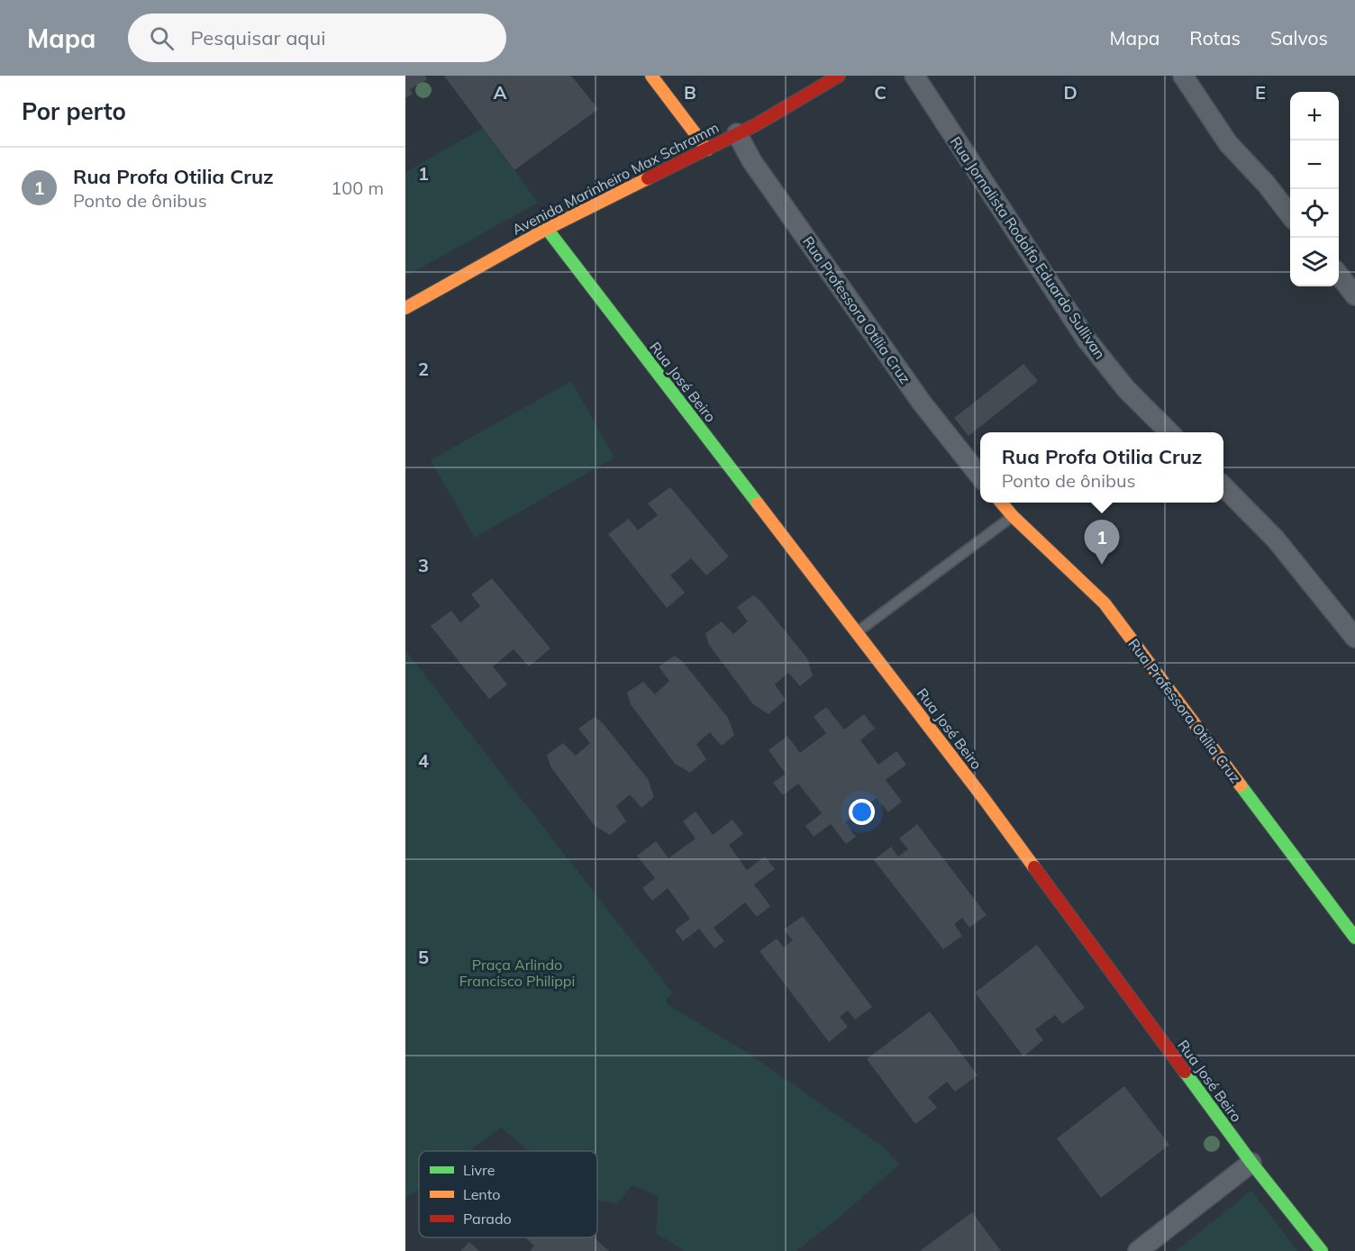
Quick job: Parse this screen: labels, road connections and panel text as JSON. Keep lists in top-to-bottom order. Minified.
{"streets":{"street":["Avenida Marinheiro Max Schramm","Rua Jornalista Rodolfo Eduardo Sullivan","Rua Professora Otília Cruz","Rua José Beiro"]},"crossings":[["Avenida Marinheiro Max Schramm","Rua Professora Otília Cruz"],["Avenida Marinheiro Max Schramm","Rua José Beiro"]],"parks":["Praça Arlindo Francisco Philippi"],"legend":["Livre","Lento","Parado"],"page":{"header":"Mapa","search":"Pesquisar aqui","nav":["Mapa","Rotas","Salvos"],"heading":"Por perto","map_buttons":["+","−"],"list":[{"mark":"1","name":"Rua Profa Otilia Cruz","note":"Ponto de ônibus","value":"100 m"}],"popup":["Rua Profa Otilia Cruz","Ponto de ônibus"],"pins":"1"},"grid":{"columns":["A","B","C","D","E"],"rows":["1","2","3","4","5"]}}
